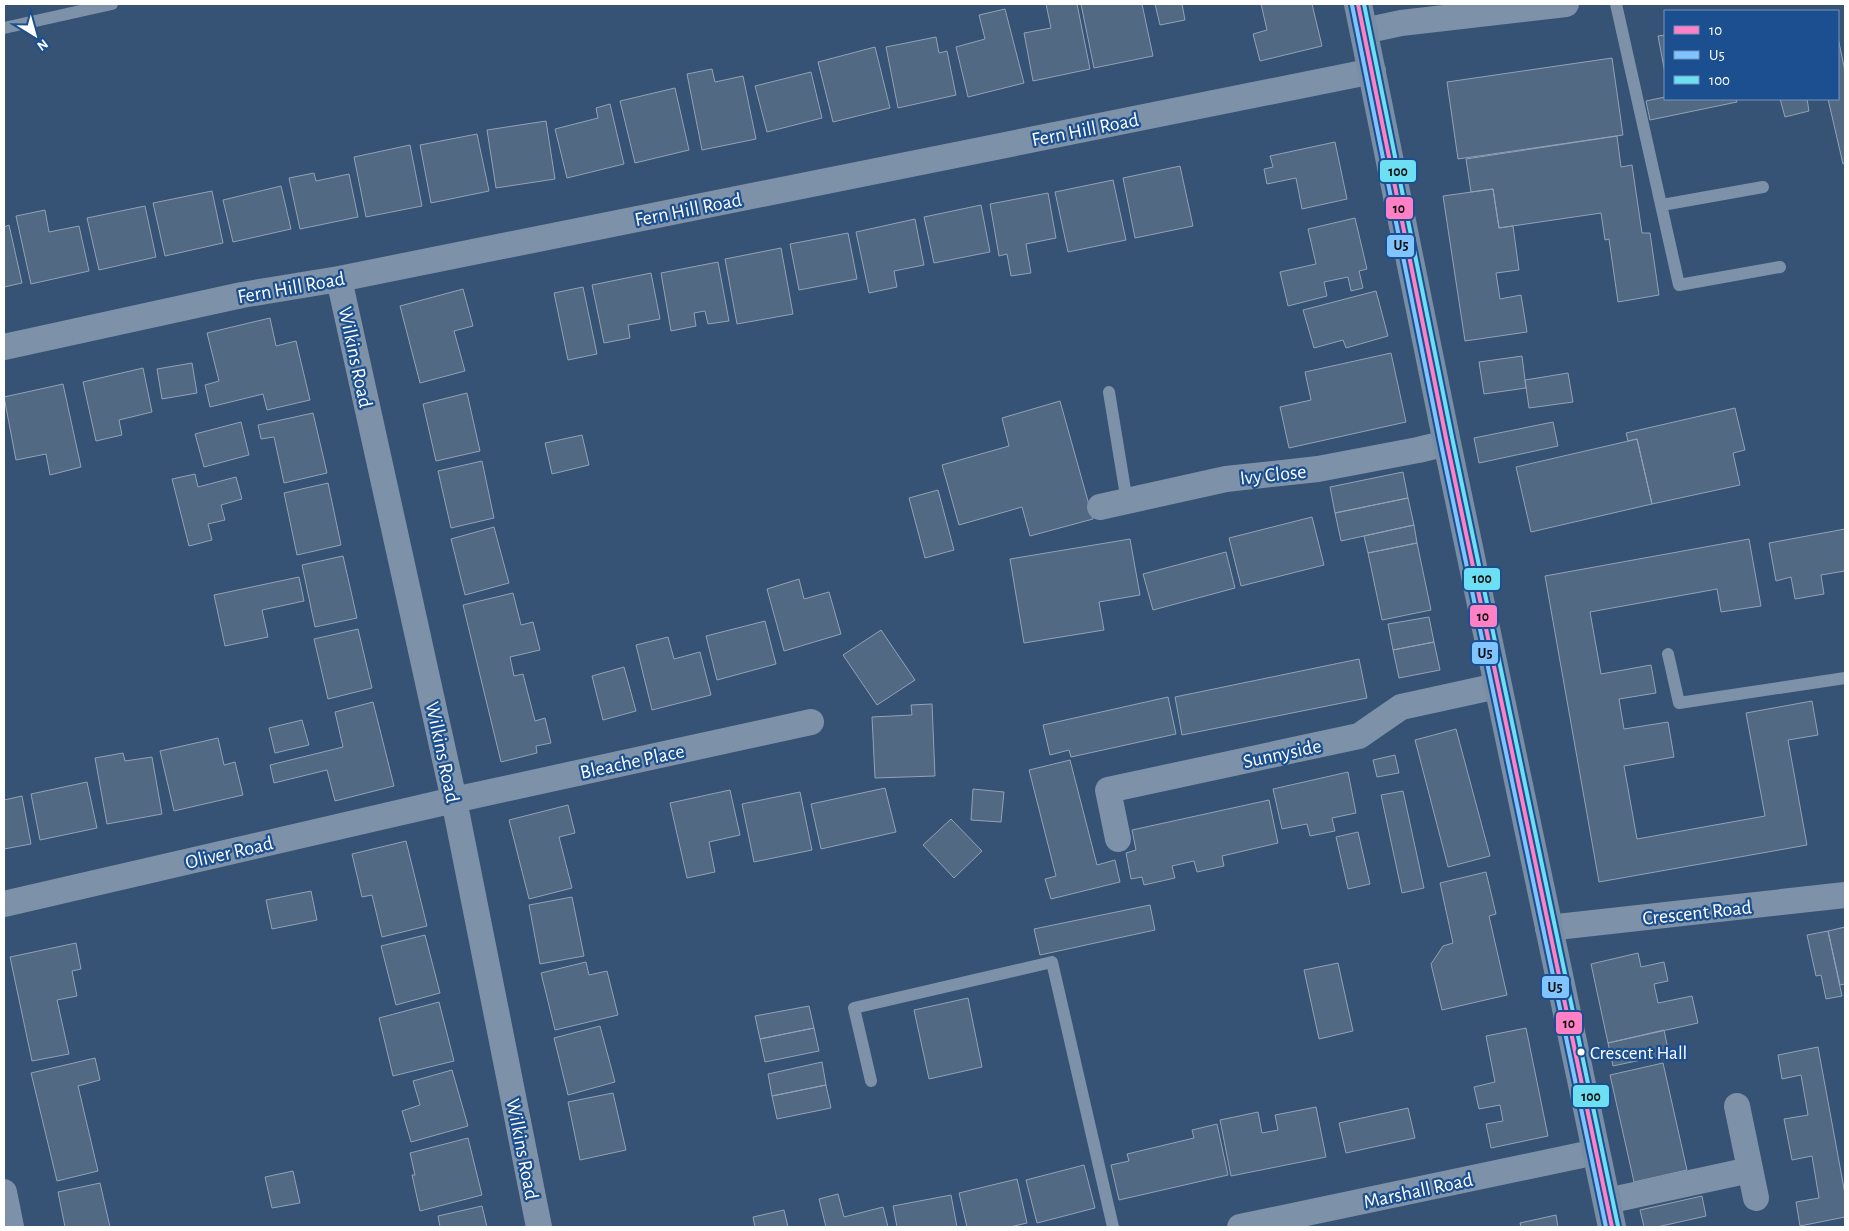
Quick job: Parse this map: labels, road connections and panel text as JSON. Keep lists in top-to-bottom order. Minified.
{"streets":{"street":["Fern Hill Road","Wilkins Road","Ivy Close","Sunnyside","Bleache Place","Oliver Road","Crescent Road","Marshall Road"]},"crossings":[["Fern Hill Road","Wilkins Road"],["Wilkins Road","Bleache Place"],["Wilkins Road","Oliver Road"],["Bleache Place","Oliver Road"]],"places":["Crescent Hall"],"lines":["transit line 10","transit line 100","transit line U5"],"legend":["10","U5","100"],"north":"bottom right"}
